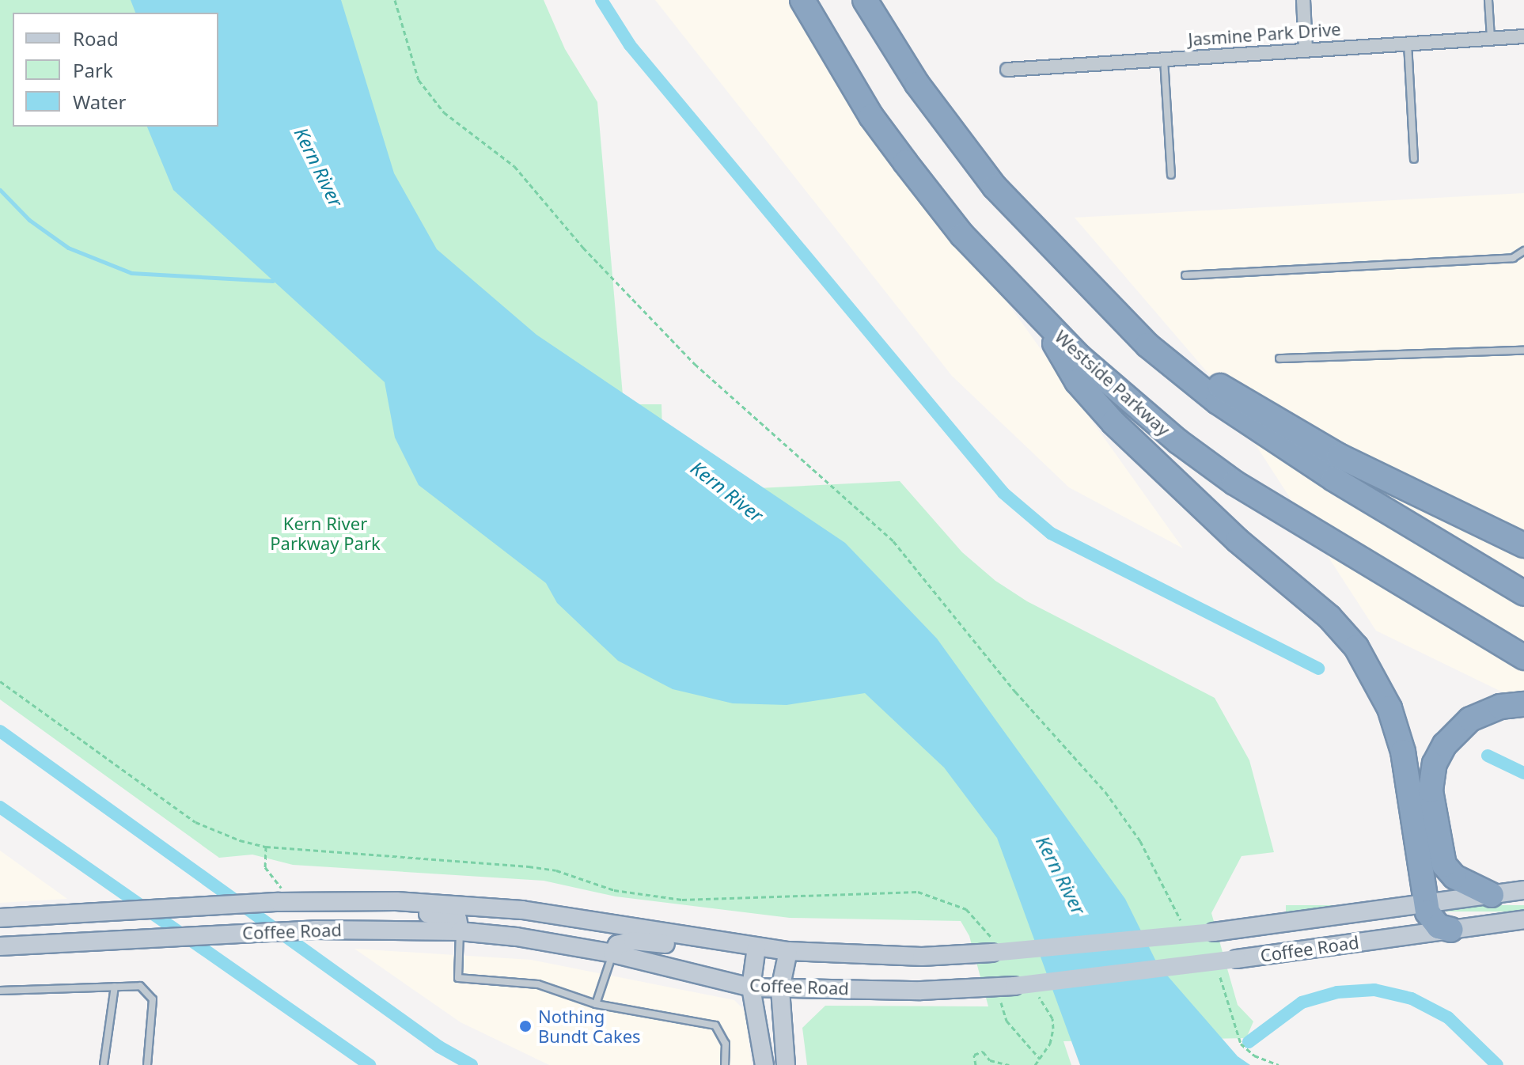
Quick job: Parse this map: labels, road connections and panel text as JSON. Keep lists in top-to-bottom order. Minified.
{"streets":{"highway":["Westside Parkway"],"main road":["Coffee Road"],"street":["Jasmine Park Drive"]},"water":["Kern River"],"parks":["Kern River Parkway Park"],"places":["Nothing Bundt Cakes"],"legend":["Road","Park","Water"]}
